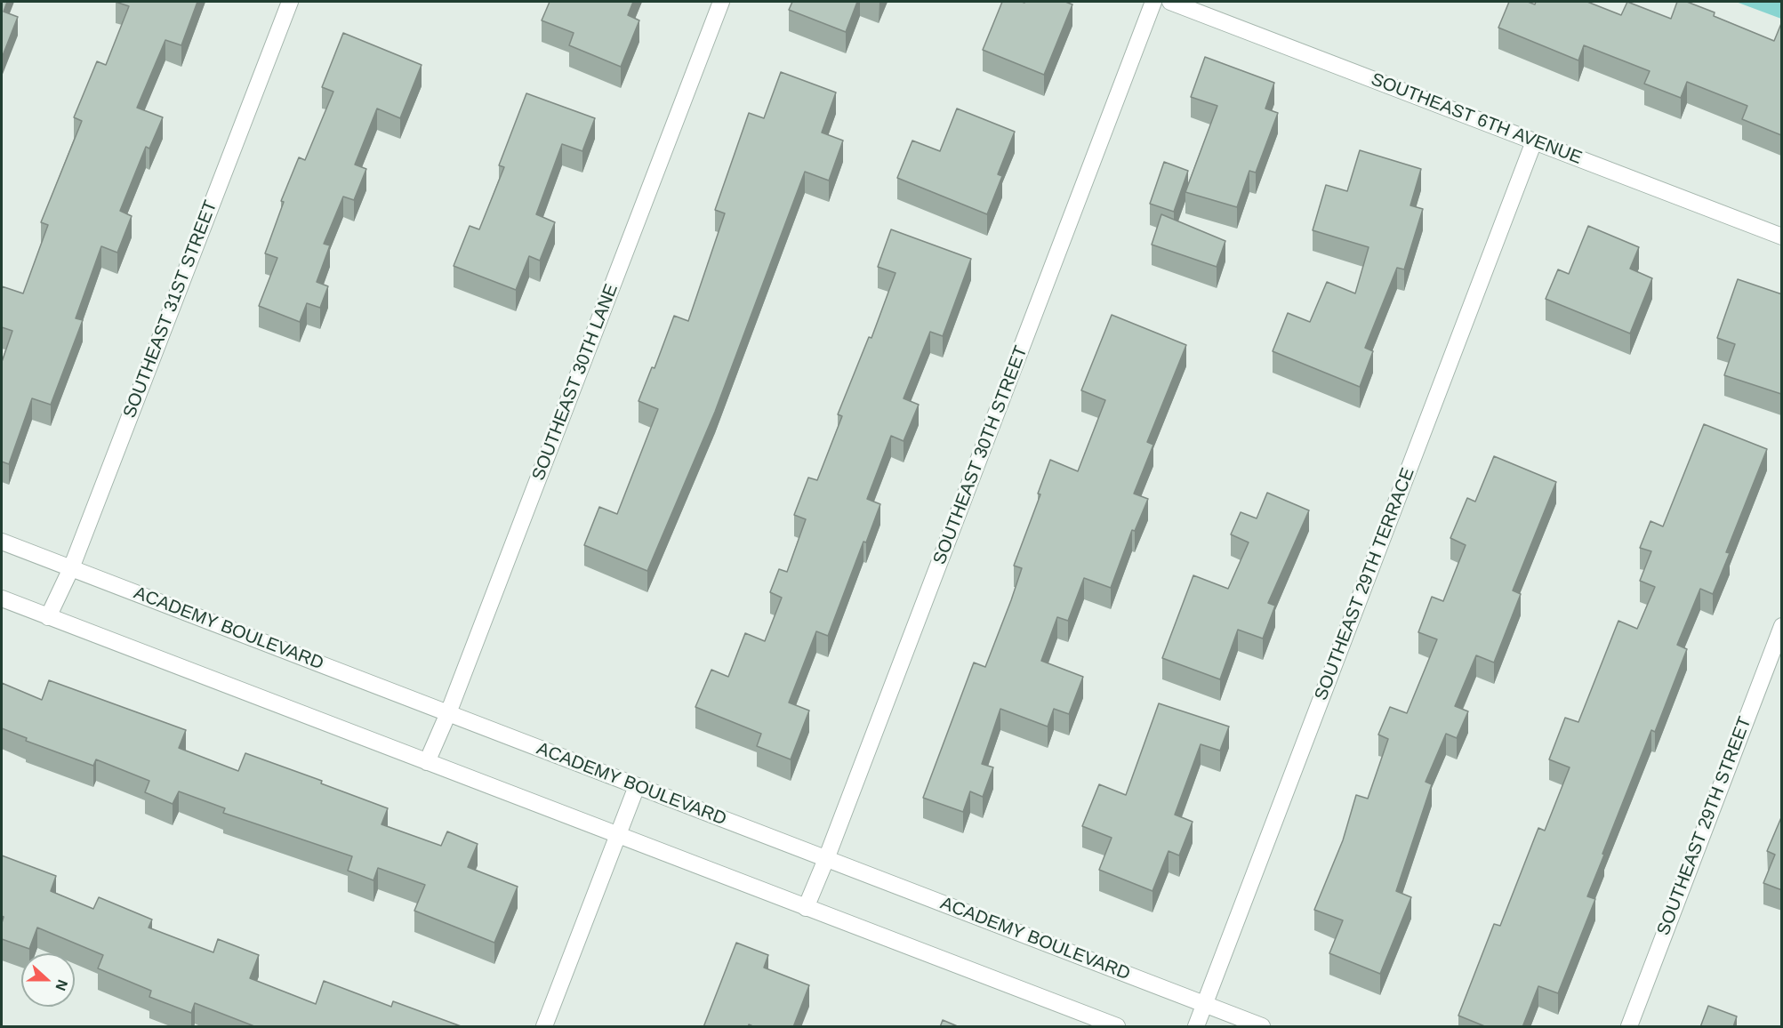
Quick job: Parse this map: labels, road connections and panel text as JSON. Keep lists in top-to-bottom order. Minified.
{"streets":{"street":["SOUTHEAST 6TH AVENUE","SOUTHEAST 31ST STREET","SOUTHEAST 30TH LANE","SOUTHEAST 30TH STREET","SOUTHEAST 29TH TERRACE","ACADEMY BOULEVARD","SOUTHEAST 29TH STREET"]},"crossings":[["SOUTHEAST 6TH AVENUE","SOUTHEAST 29TH TERRACE"],["SOUTHEAST 31ST STREET","ACADEMY BOULEVARD"],["SOUTHEAST 30TH LANE","ACADEMY BOULEVARD"],["SOUTHEAST 30TH STREET","ACADEMY BOULEVARD"],["SOUTHEAST 29TH TERRACE","ACADEMY BOULEVARD"]],"north":"right"}
